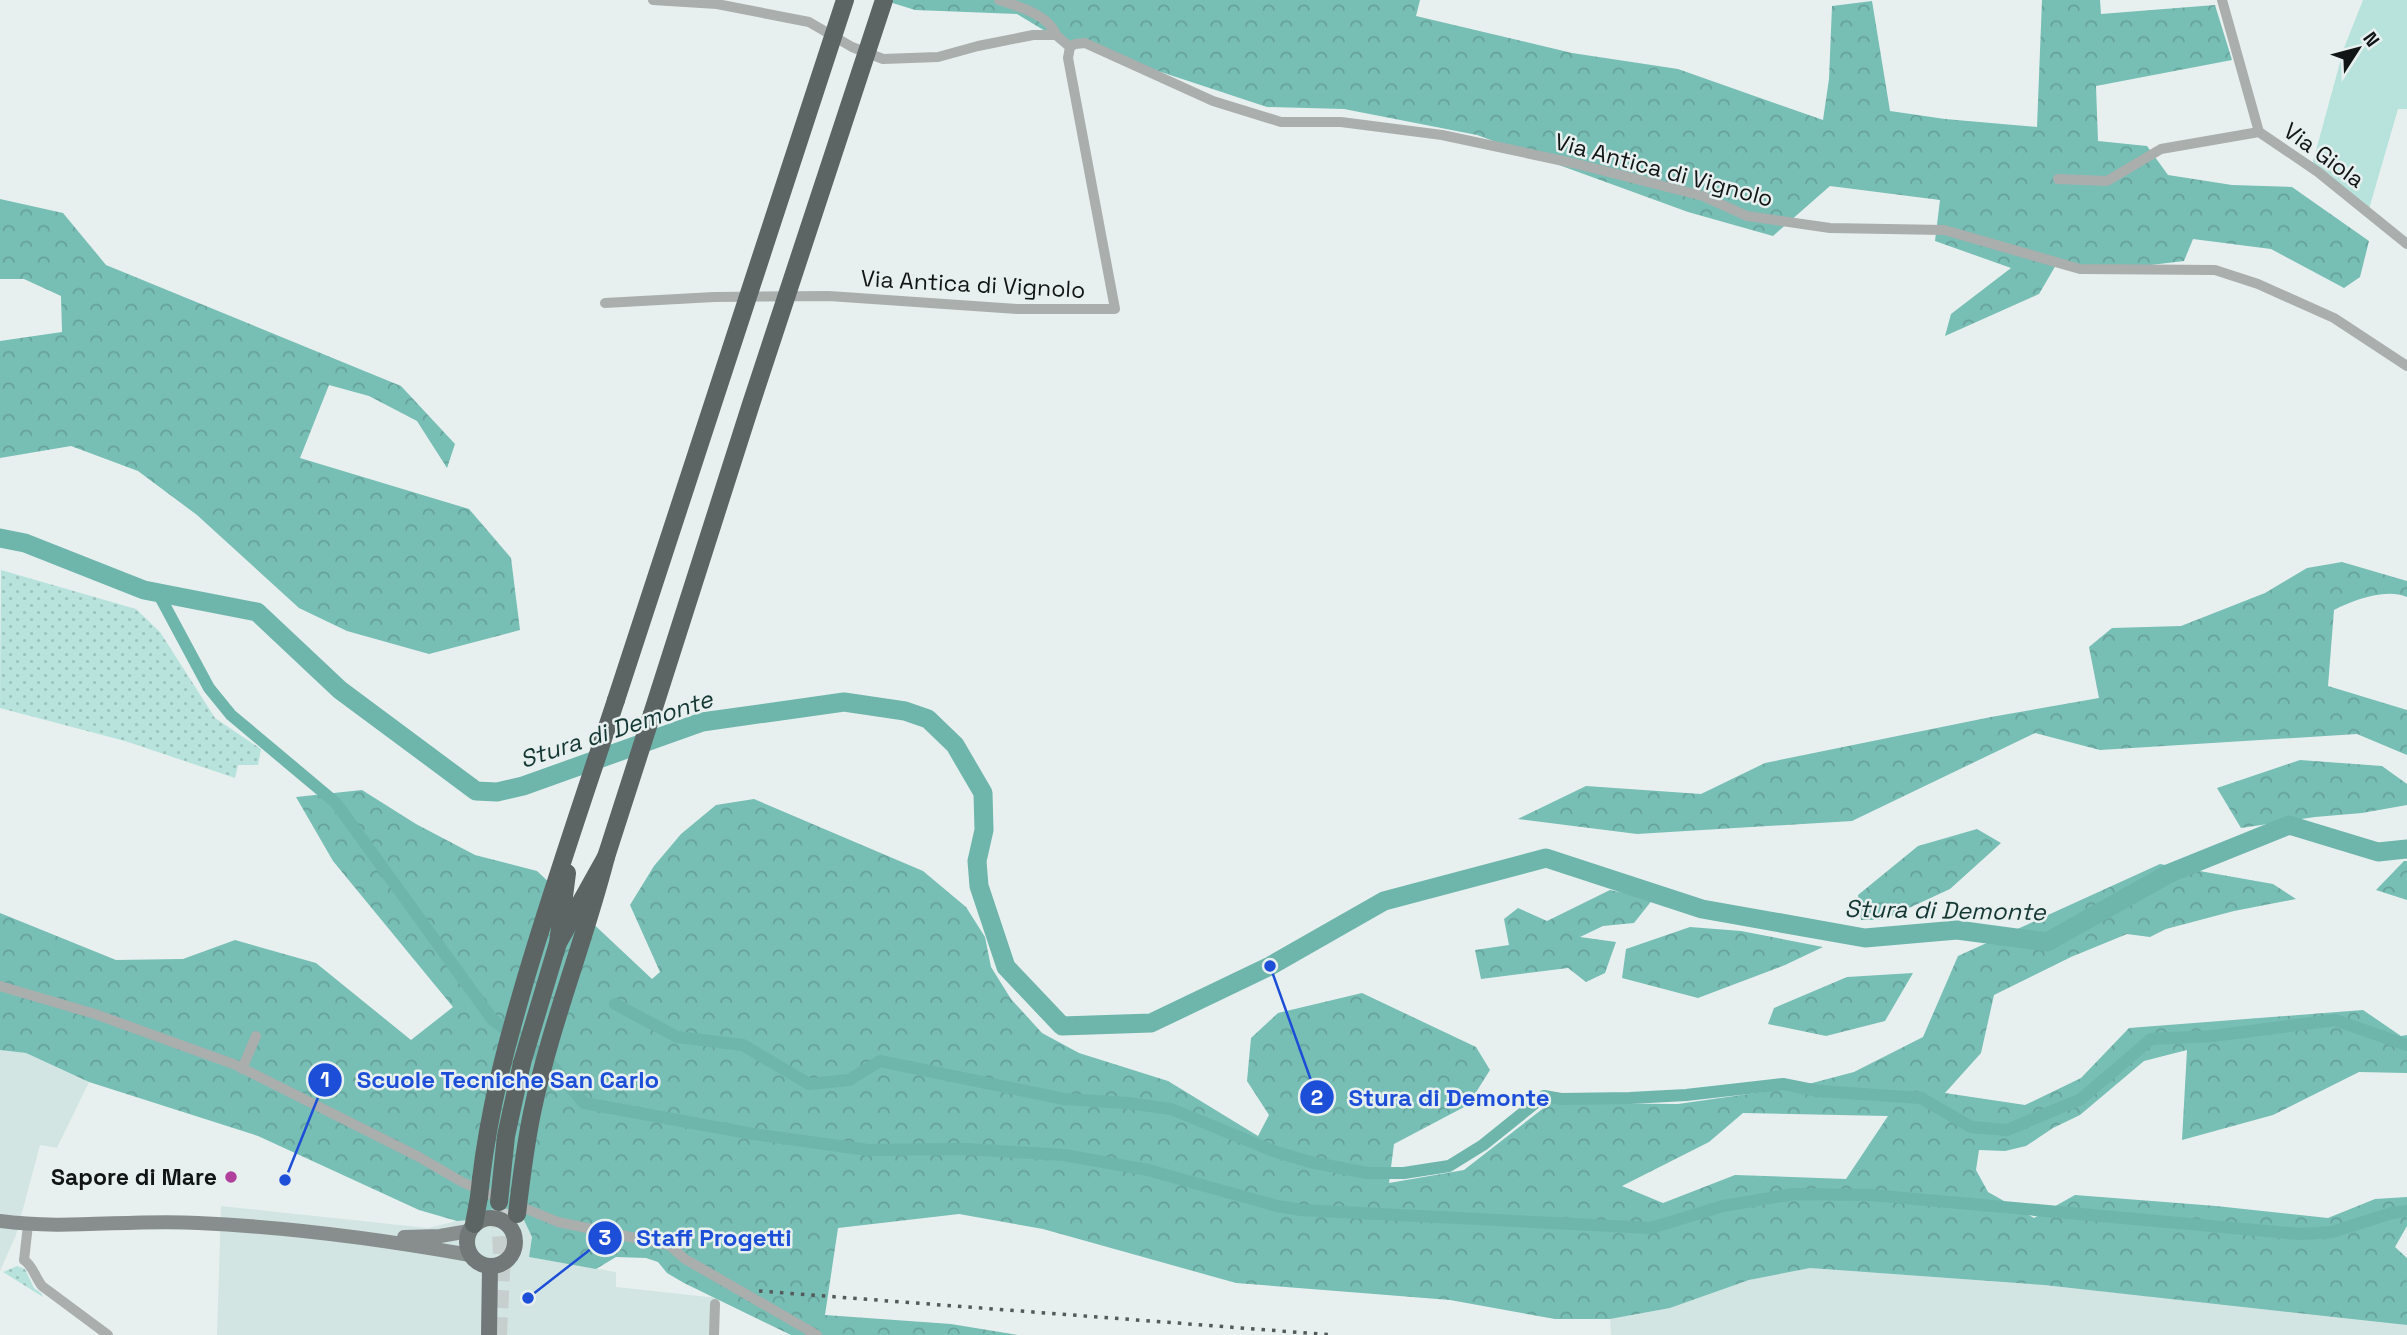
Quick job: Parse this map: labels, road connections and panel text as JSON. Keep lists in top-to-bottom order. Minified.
{"streets":{"street":["Via Giola","Via Antica di Vignolo"]},"water":["Stura di Demonte"],"places":["Stura di Demonte","Sapore di Mare","Scuole Tecniche San Carlo","Staff Progetti"],"north":"top right"}
